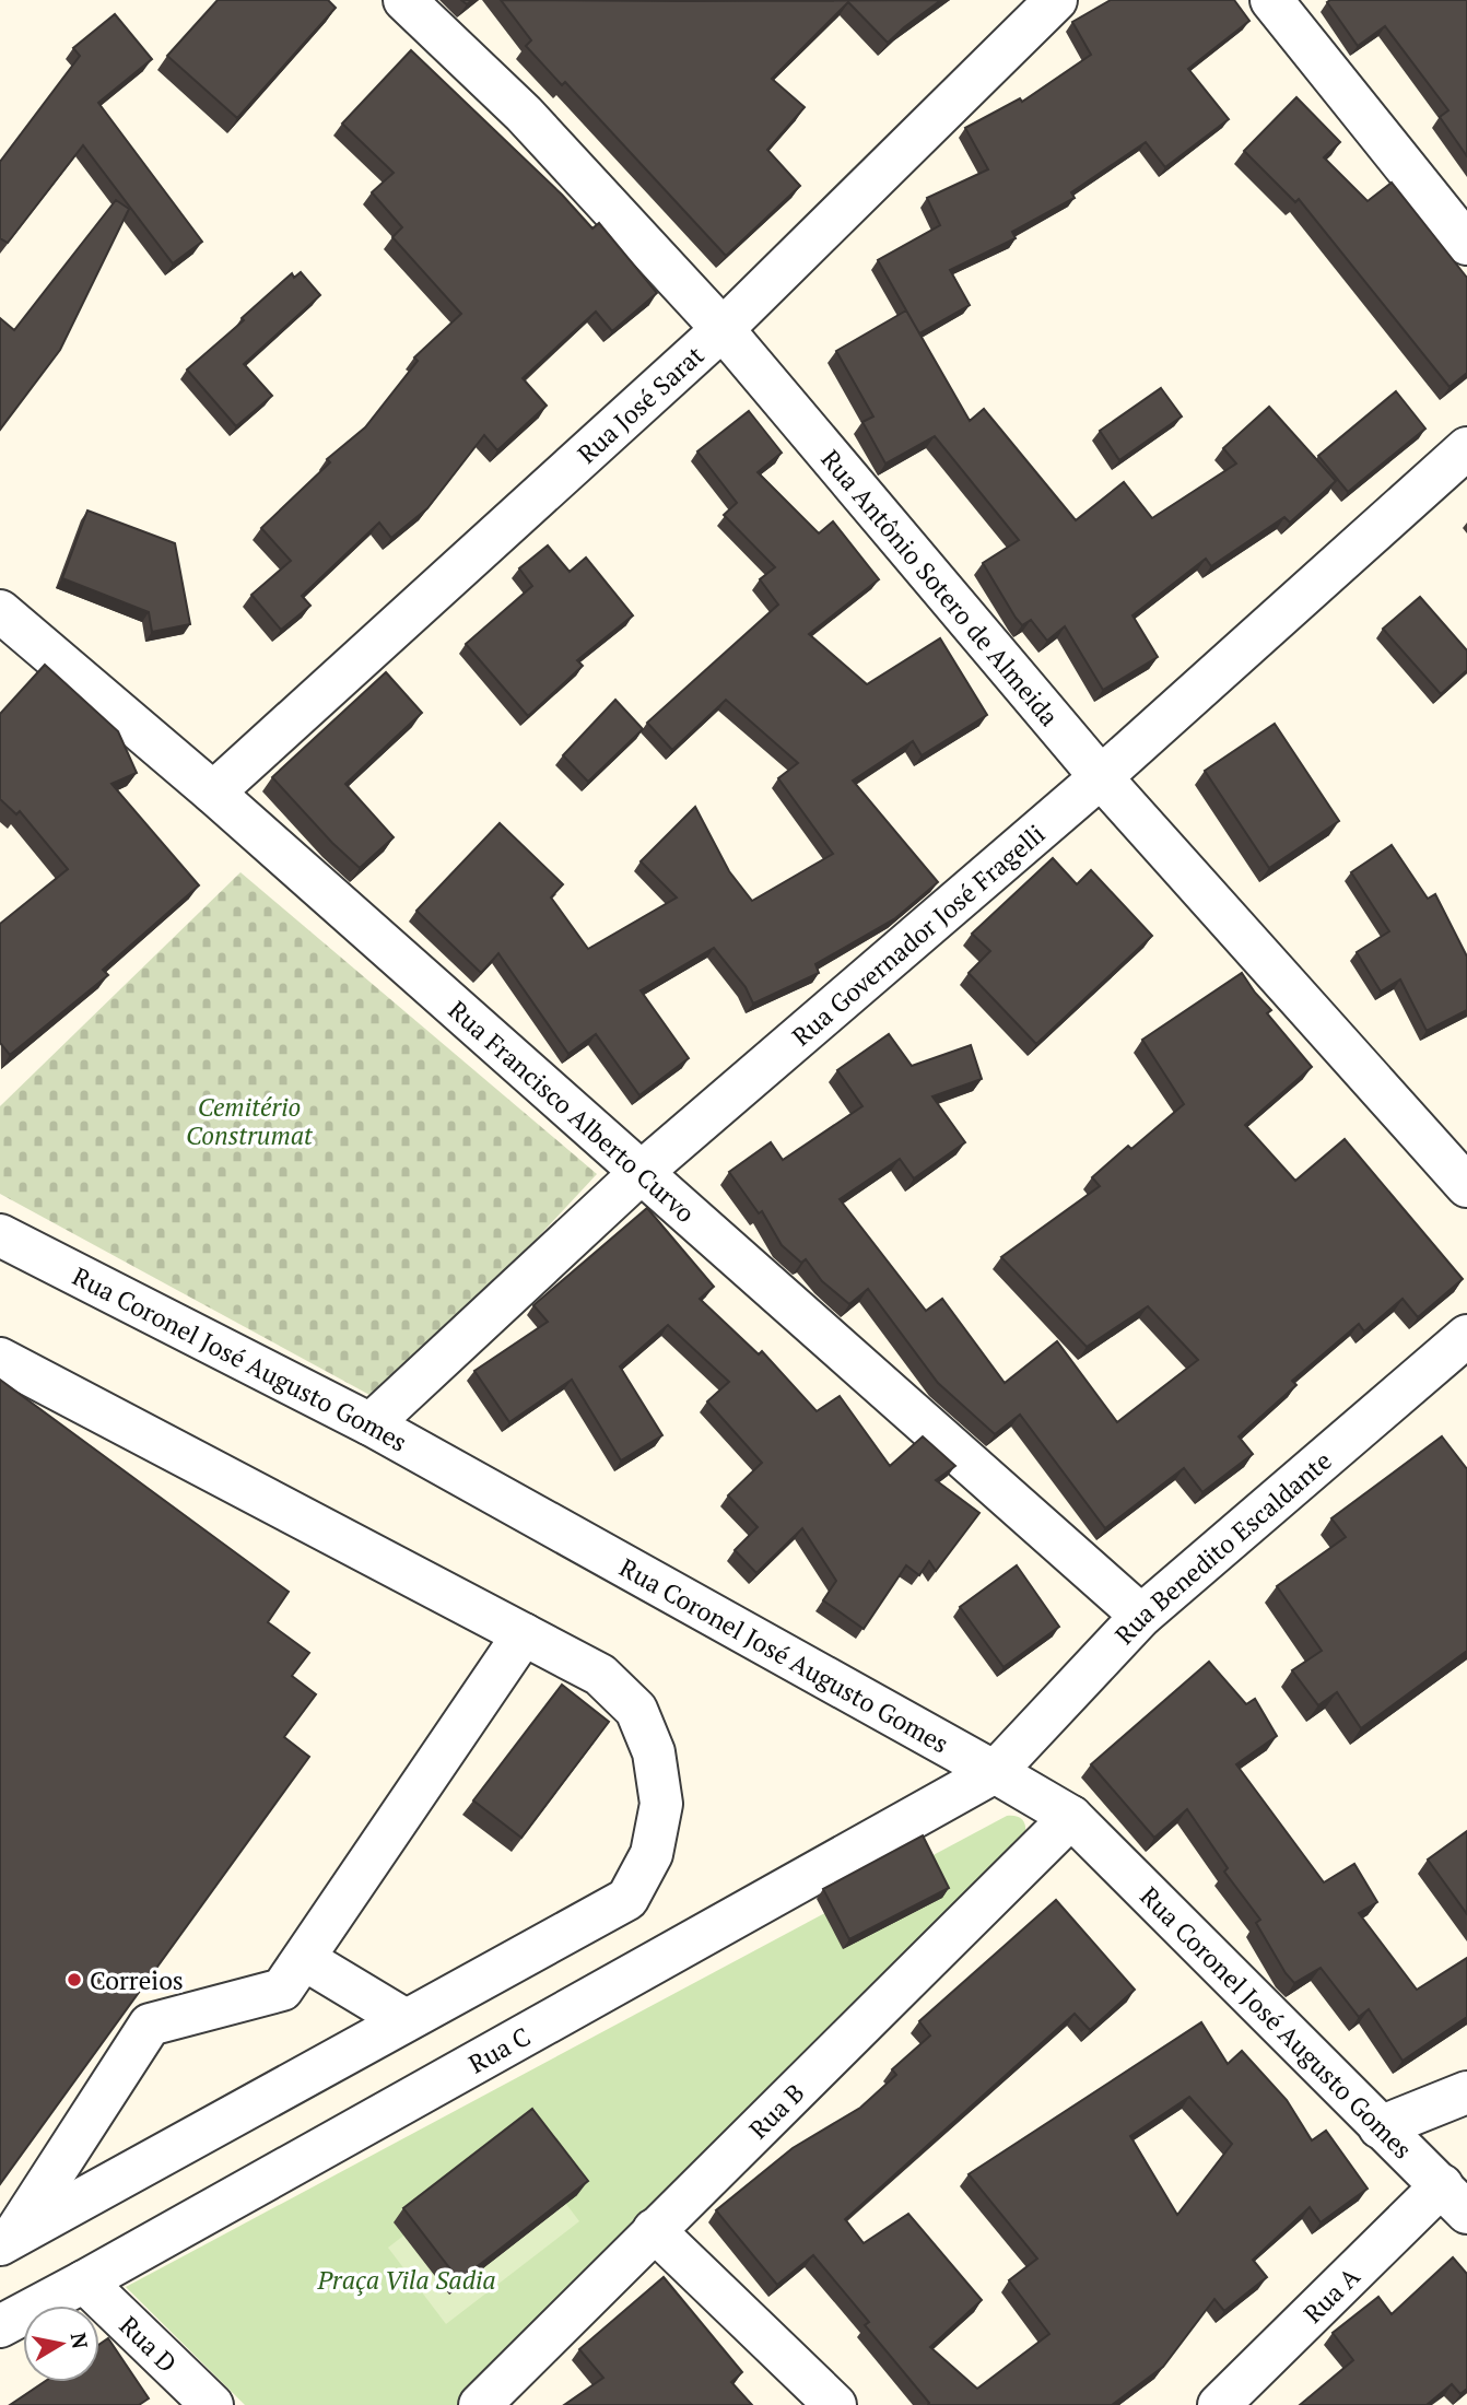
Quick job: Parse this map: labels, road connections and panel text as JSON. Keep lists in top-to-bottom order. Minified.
{"streets":{"street":["Rua José Sarat","Rua Antônio Sotero de Almeida","Rua Governador José Fragelli","Rua Francisco Alberto Curvo","Rua Coronel José Augusto Gomes","Rua Benedito Escaldante","Rua C","Rua B","Rua A","Rua D"]},"crossings":[["Rua José Sarat","Rua Antônio Sotero de Almeida"],["Rua José Sarat","Rua Francisco Alberto Curvo"],["Rua Antônio Sotero de Almeida","Rua Governador José Fragelli"],["Rua Governador José Fragelli","Rua Francisco Alberto Curvo"],["Rua Governador José Fragelli","Rua Coronel José Augusto Gomes"],["Rua Francisco Alberto Curvo","Rua Benedito Escaldante"],["Rua Coronel José Augusto Gomes","Rua Benedito Escaldante"],["Rua Coronel José Augusto Gomes","Rua C"],["Rua Coronel José Augusto Gomes","Rua B"],["Rua Coronel José Augusto Gomes","Rua A"],["Rua Benedito Escaldante","Rua C"],["Rua C","Rua D"]],"parks":["Cemitério Construmat","Praça Vila Sadia"],"places":["Correios"],"north":"right"}
